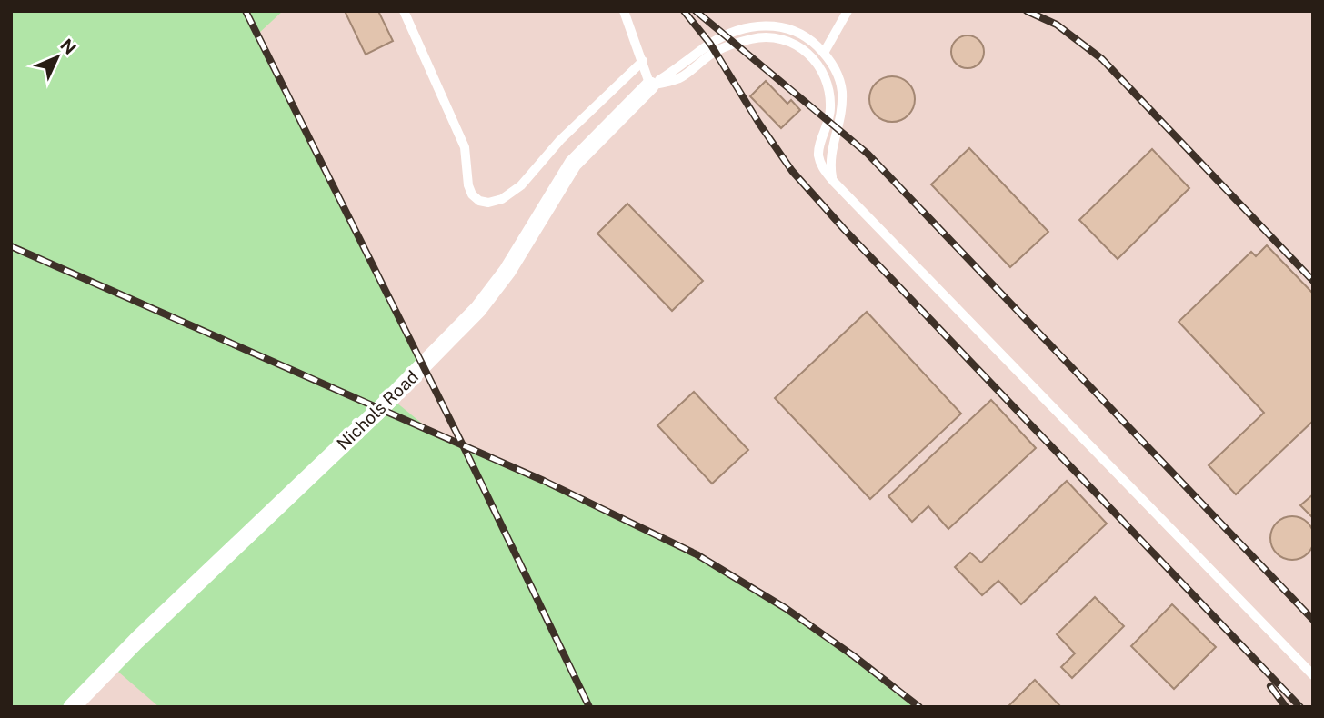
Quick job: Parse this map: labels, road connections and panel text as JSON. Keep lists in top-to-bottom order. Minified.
{"streets":{"street":["Nichols Road"]},"north":"top right"}
